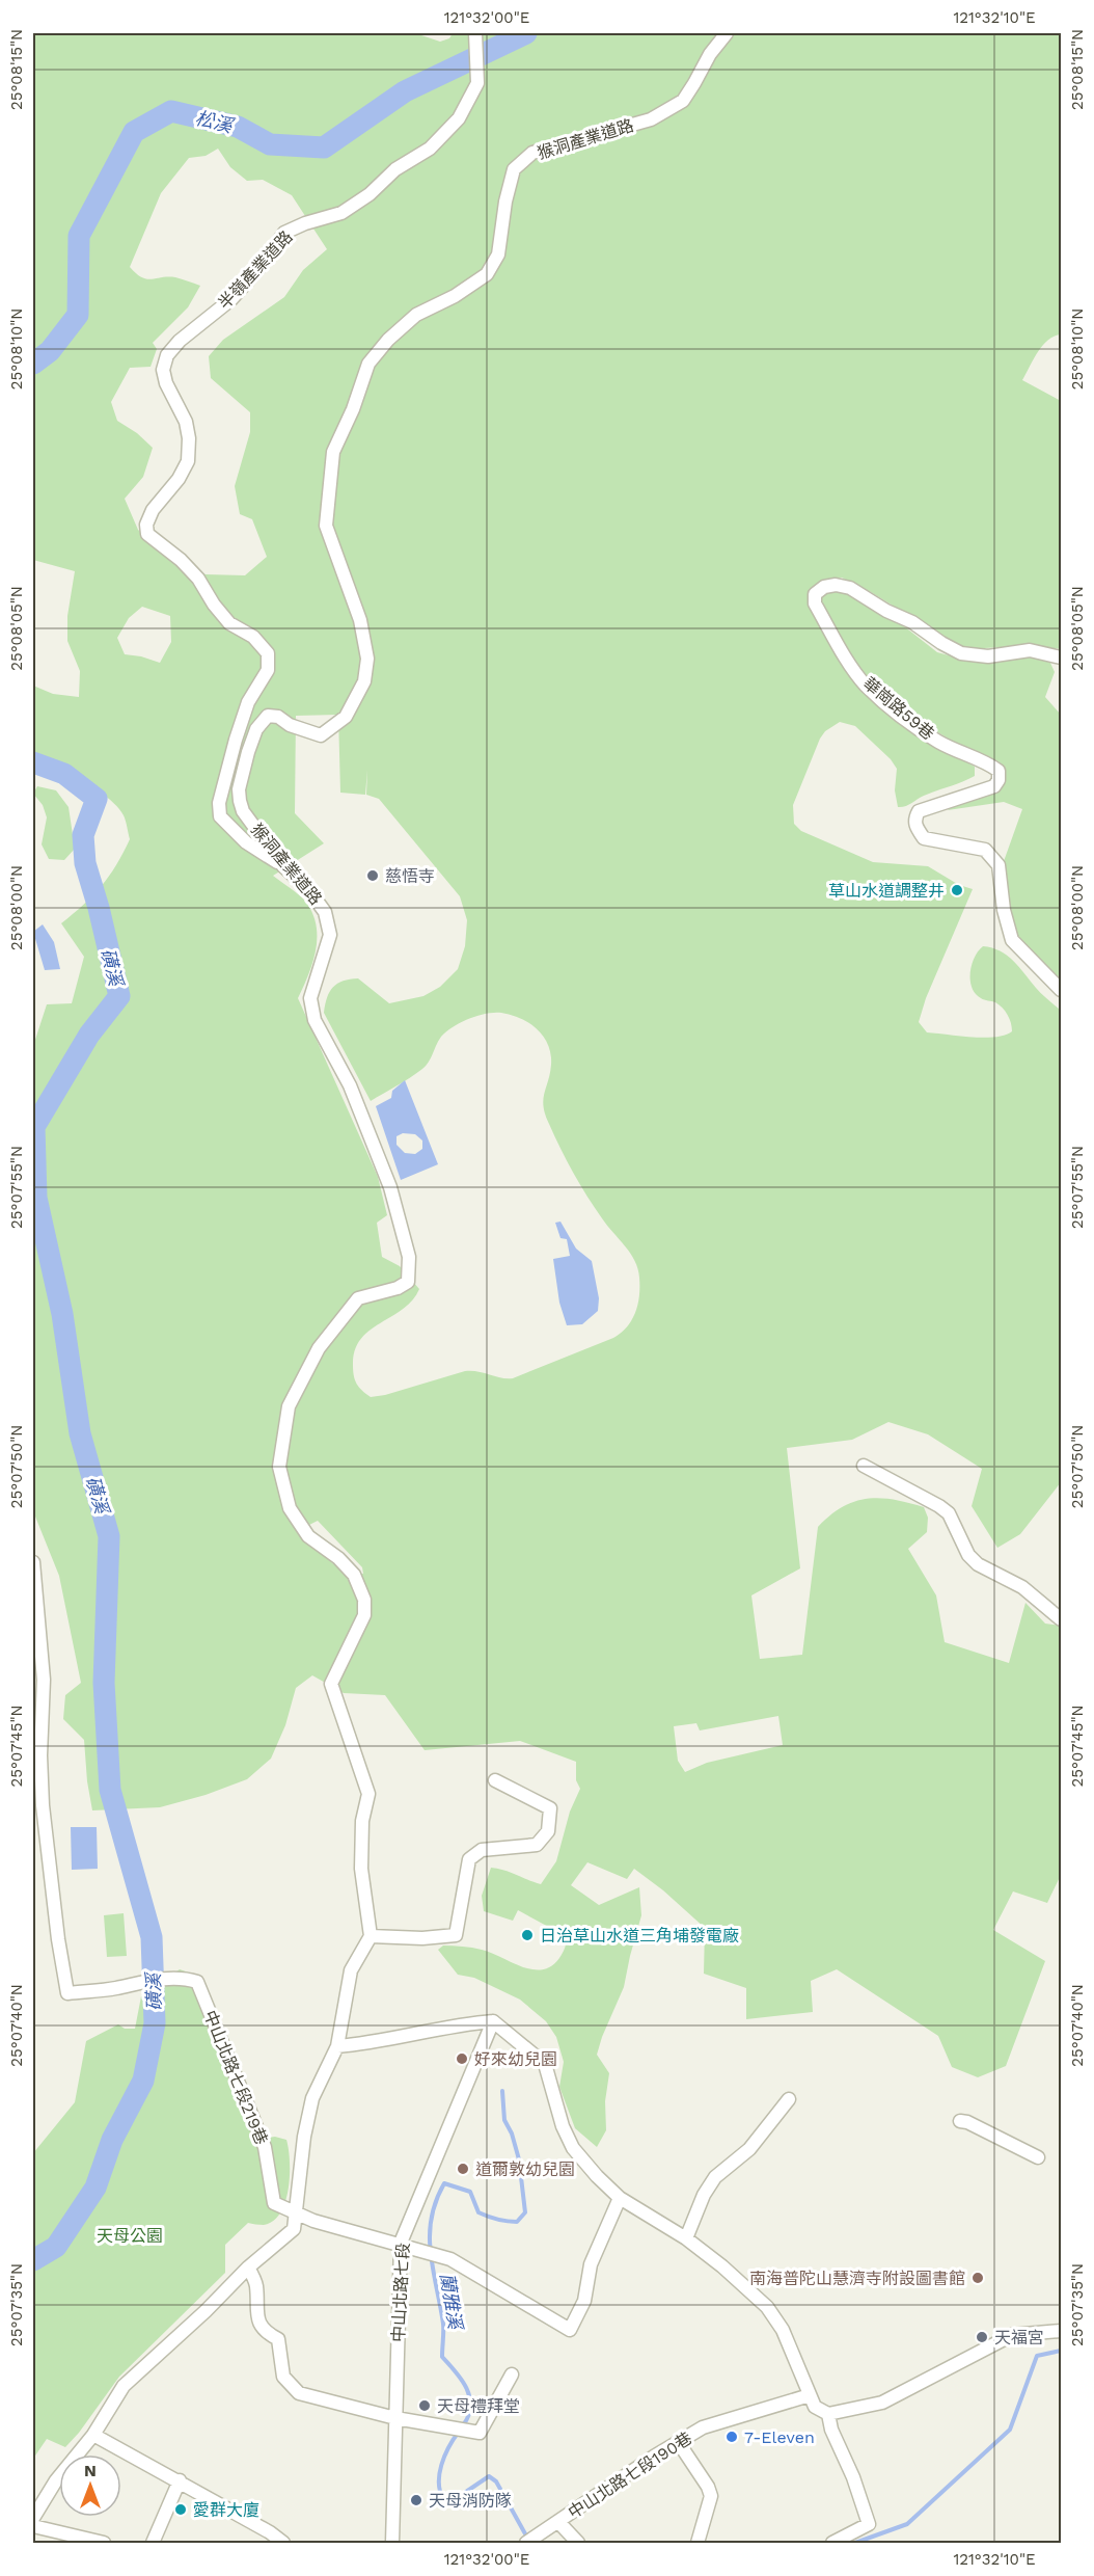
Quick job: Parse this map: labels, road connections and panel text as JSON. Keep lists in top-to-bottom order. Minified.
{"streets":{"street":["猴洞產業道路","半嶺產業道路","華崗路59巷","中山北路七段219巷","中山北路七段","中山北路七段190巷"]},"crossings":[["猴洞產業道路","半嶺產業道路"],["中山北路七段219巷","中山北路七段"]],"water":["松溪","磺溪","蘭雅溪"],"parks":["天母公園"],"places":["慈悟寺","草山水道調整井","日治草山水道三角埔發電廠","好來幼兒園","道爾敦幼兒園","南海普陀山慧濟寺附設圖書館","天福宮","天母禮拜堂","7-Eleven","天母消防隊","愛群大廈"],"north":"top","coordinates":["121°32'00\"E","121°32'10\"E","25°08'15\"N","25°08'10\"N","25°08'05\"N","25°08'00\"N","25°07'55\"N","25°07'50\"N","25°07'45\"N","25°07'40\"N","25°07'35\"N"]}
